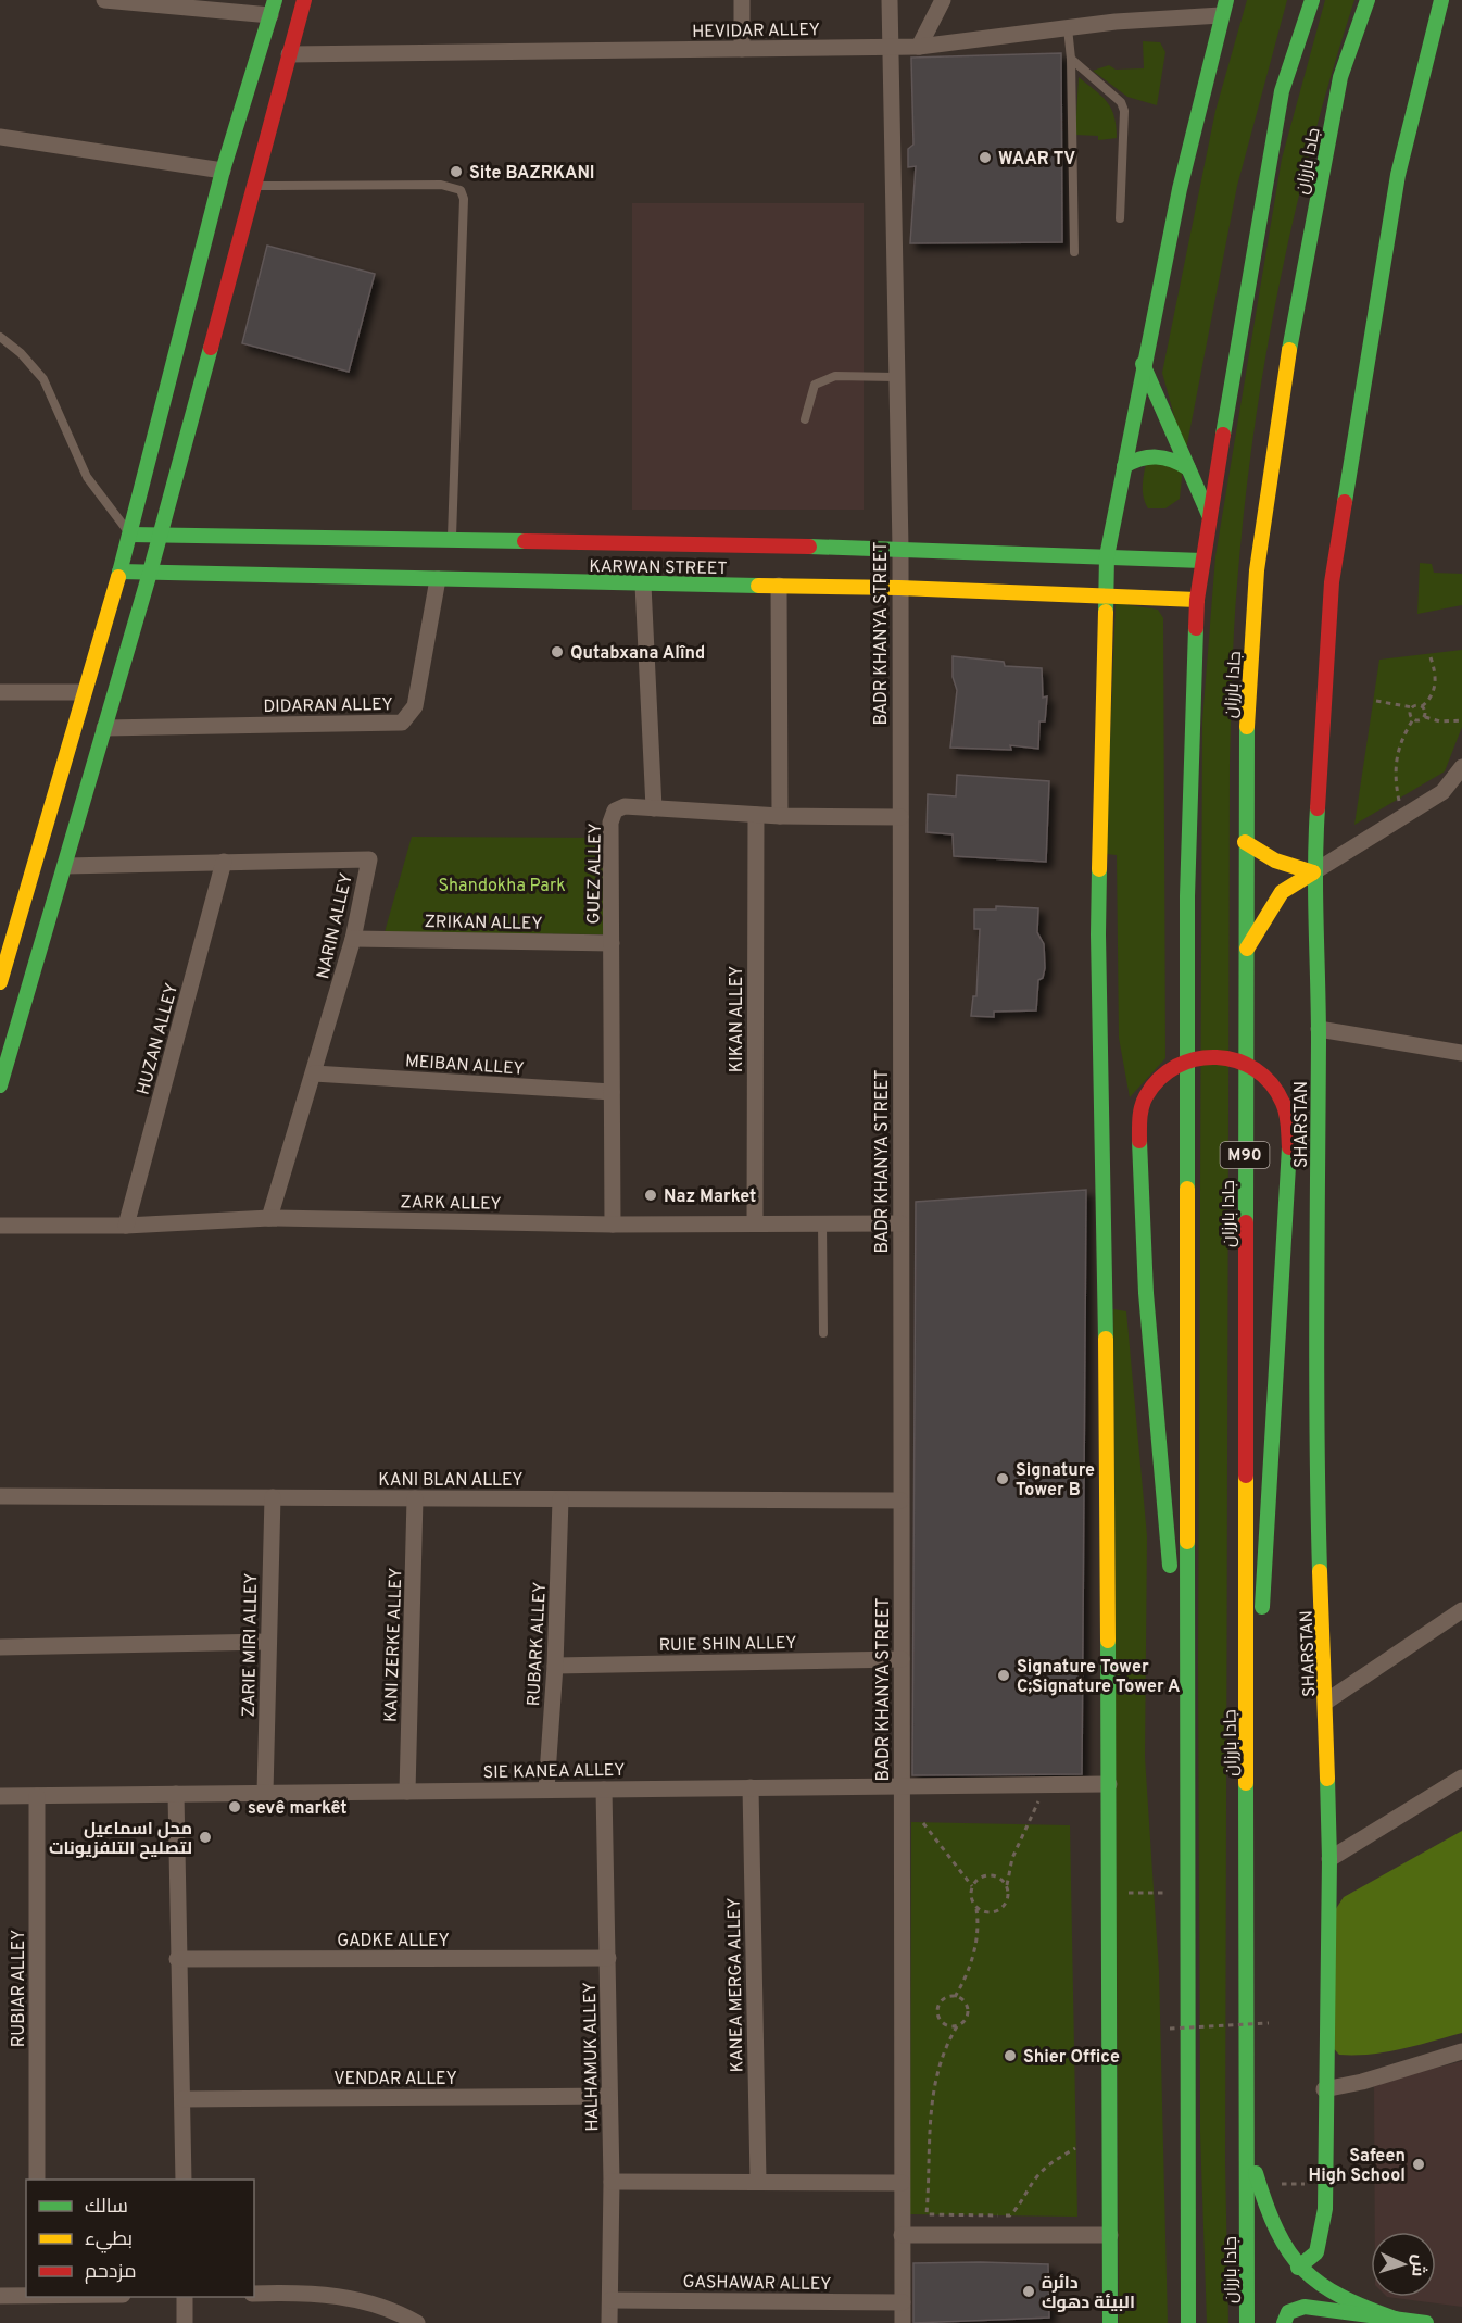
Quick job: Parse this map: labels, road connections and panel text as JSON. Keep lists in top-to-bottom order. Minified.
{"streets":{"main road":["جادا بارزان","KARWAN STREET","SHARSTAN","M90"],"street":["HEVIDAR ALLEY","BADR KHANYA STREET","DIDARAN ALLEY","GUEZ ALLEY","ZRIKAN ALLEY","NARIN ALLEY","KIKAN ALLEY","HUZAN ALLEY","MEIBAN ALLEY","ZARK ALLEY","KANI BLAN ALLEY","RUIE SHIN ALLEY","RUBARK ALLEY","ZARIE MIRI ALLEY","KANI ZERKE ALLEY","SIE KANEA ALLEY","GADKE ALLEY","KANEA MERGA ALLEY","RUBIAR ALLEY","HALHAMUK ALLEY","VENDAR ALLEY","GASHAWAR ALLEY"]},"crossings":[["HEVIDAR ALLEY","BADR KHANYA STREET"],["جادا بارزان","KARWAN STREET"],["KARWAN STREET","BADR KHANYA STREET"],["KARWAN STREET","DIDARAN ALLEY"],["BADR KHANYA STREET","GUEZ ALLEY"],["BADR KHANYA STREET","ZARK ALLEY"],["BADR KHANYA STREET","KANI BLAN ALLEY"],["BADR KHANYA STREET","RUIE SHIN ALLEY"],["BADR KHANYA STREET","SIE KANEA ALLEY"],["BADR KHANYA STREET","GASHAWAR ALLEY"],["GUEZ ALLEY","ZRIKAN ALLEY"],["GUEZ ALLEY","KIKAN ALLEY"],["GUEZ ALLEY","MEIBAN ALLEY"],["GUEZ ALLEY","ZARK ALLEY"],["ZRIKAN ALLEY","NARIN ALLEY"],["NARIN ALLEY","HUZAN ALLEY"],["NARIN ALLEY","MEIBAN ALLEY"],["NARIN ALLEY","ZARK ALLEY"],["KIKAN ALLEY","ZARK ALLEY"],["HUZAN ALLEY","ZARK ALLEY"],["KANI BLAN ALLEY","RUBARK ALLEY"],["KANI BLAN ALLEY","ZARIE MIRI ALLEY"],["KANI BLAN ALLEY","KANI ZERKE ALLEY"],["RUIE SHIN ALLEY","RUBARK ALLEY"],["RUBARK ALLEY","SIE KANEA ALLEY"],["ZARIE MIRI ALLEY","SIE KANEA ALLEY"],["KANI ZERKE ALLEY","SIE KANEA ALLEY"],["SIE KANEA ALLEY","KANEA MERGA ALLEY"],["SIE KANEA ALLEY","RUBIAR ALLEY"],["SIE KANEA ALLEY","HALHAMUK ALLEY"],["GADKE ALLEY","HALHAMUK ALLEY"],["HALHAMUK ALLEY","VENDAR ALLEY"],["HALHAMUK ALLEY","GASHAWAR ALLEY"]],"parks":["Shandokha Park"],"places":["WAAR TV","Site BAZRKANI","Qutabxana Alînd","Naz Market","Signature Tower B","Signature Tower C;Signature Tower A","sevê markêt","محل اسماعيل لتصليح التلفزيونات","Shier Office","Safeen High School","دائرة البيئة دهوك"],"legend":["سالك","بطيء","مزدحم"],"north":"right"}
